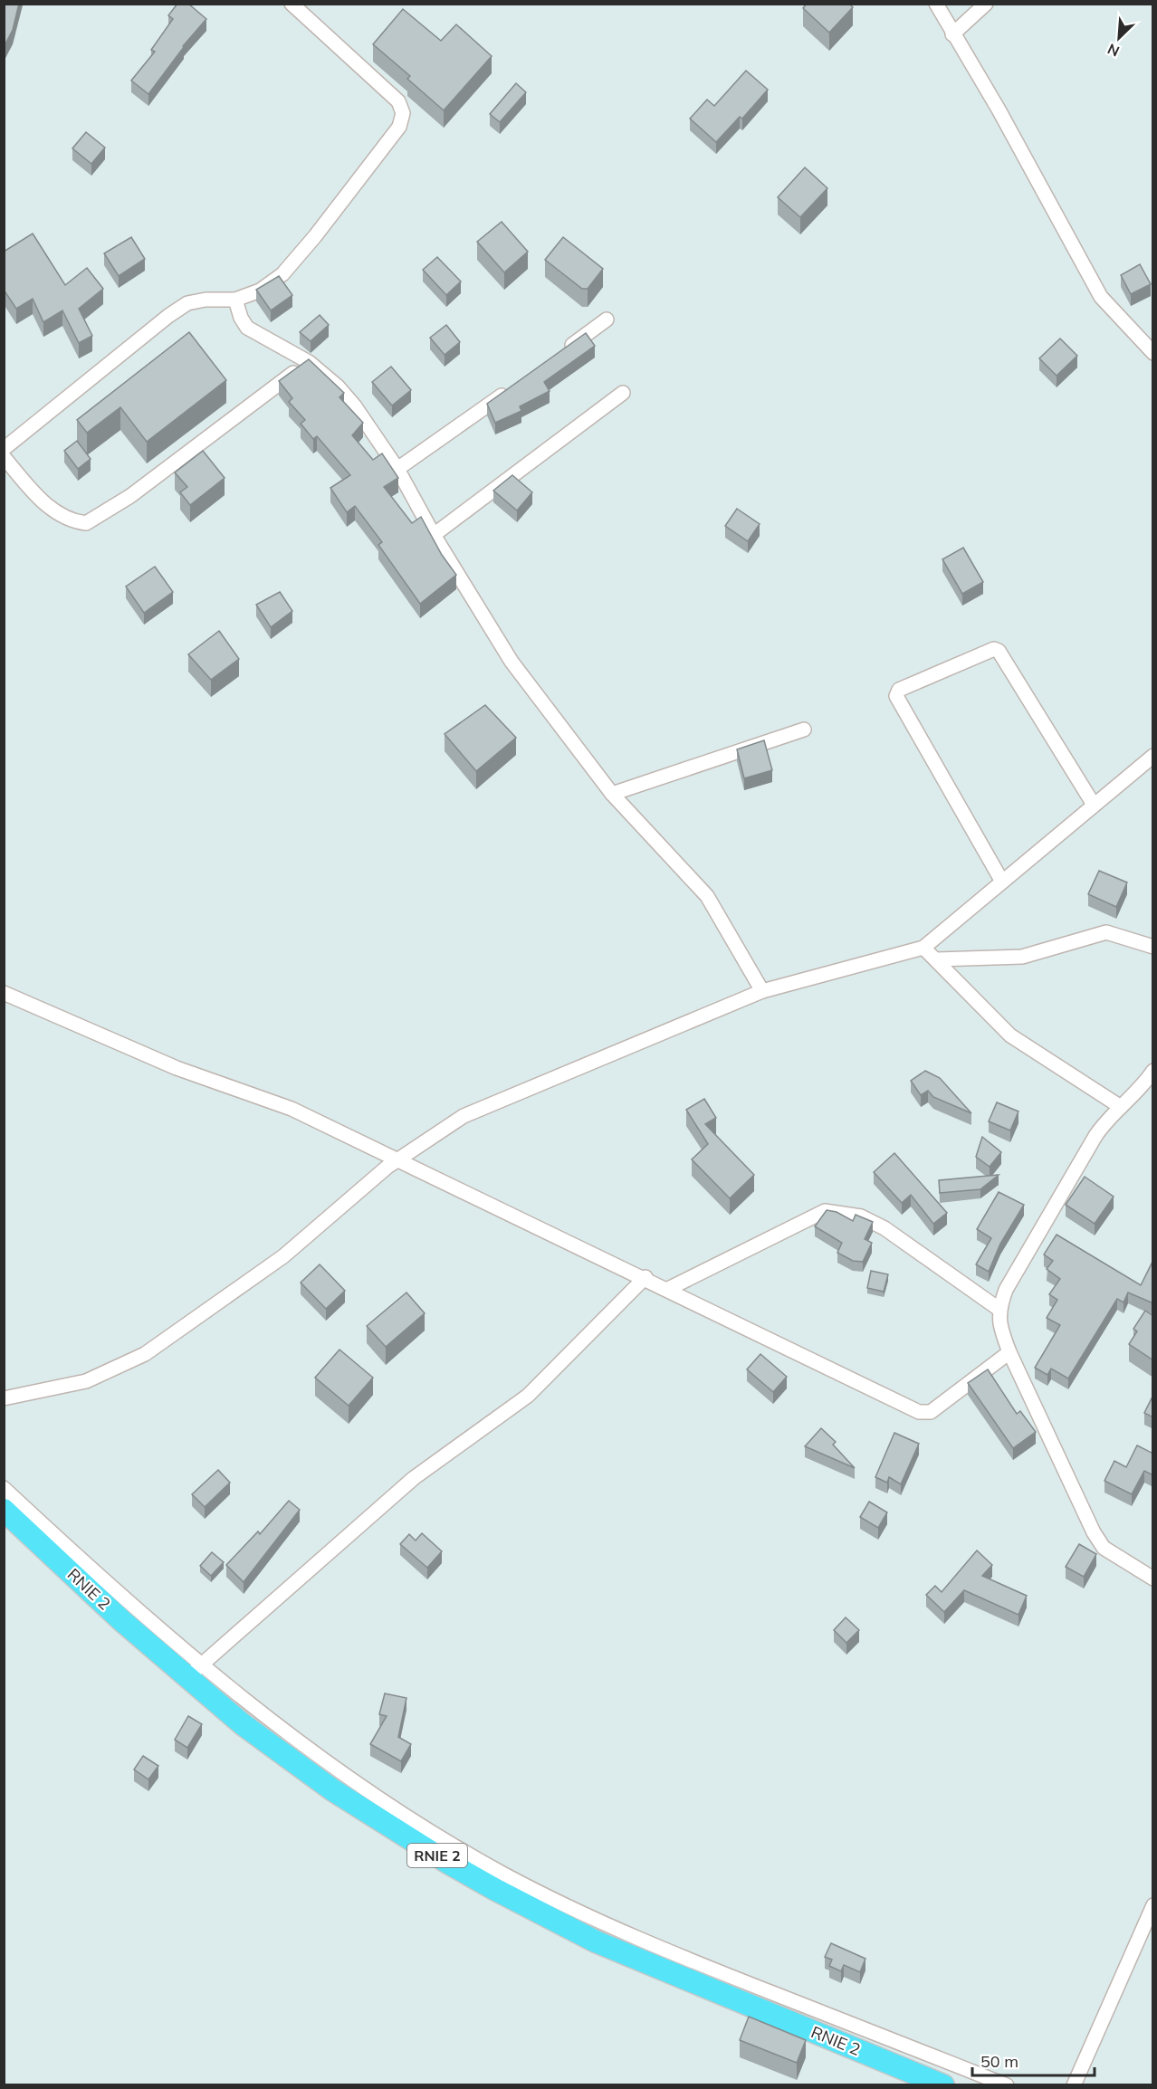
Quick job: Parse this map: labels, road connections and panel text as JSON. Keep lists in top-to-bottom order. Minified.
{"streets":{"highway":["RNIE 2"]},"scale_bar":"50 m","north":"bottom left"}
